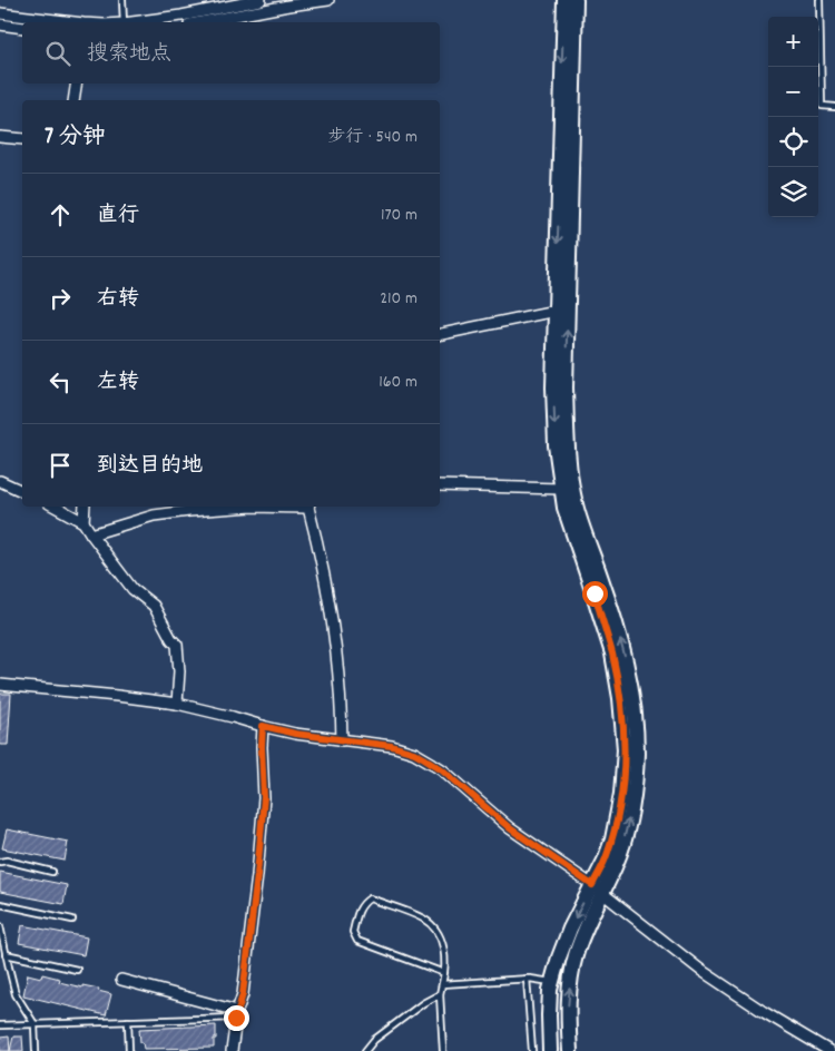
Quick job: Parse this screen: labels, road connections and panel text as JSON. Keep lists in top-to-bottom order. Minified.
{"page":{"map_buttons":["+","−"],"search":"搜索地点","heading":["7 分钟","步行 · 540 m"],"list":[["直行","170 m"],["右转","210 m"],["左转","160 m"],"到达目的地"]}}
